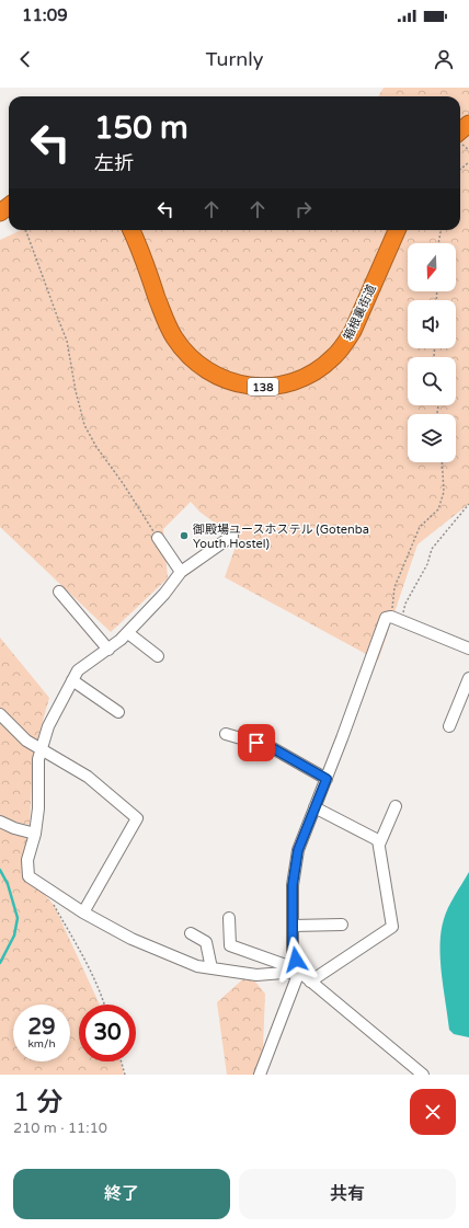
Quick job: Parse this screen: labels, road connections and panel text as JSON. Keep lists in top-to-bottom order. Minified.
{"streets":{"highway":["箱根裏街道","138"]},"places":["御殿場ユースホステル (Gotenba Youth Hostel)"],"north":"bottom","page":{"status":"11:09","header":"Turnly","turn":["150 m","左折"],"speed":"29 km/h","limit":"30","heading":["1 分","210 m · 11:10"],"buttons":["終了","共有"]}}
